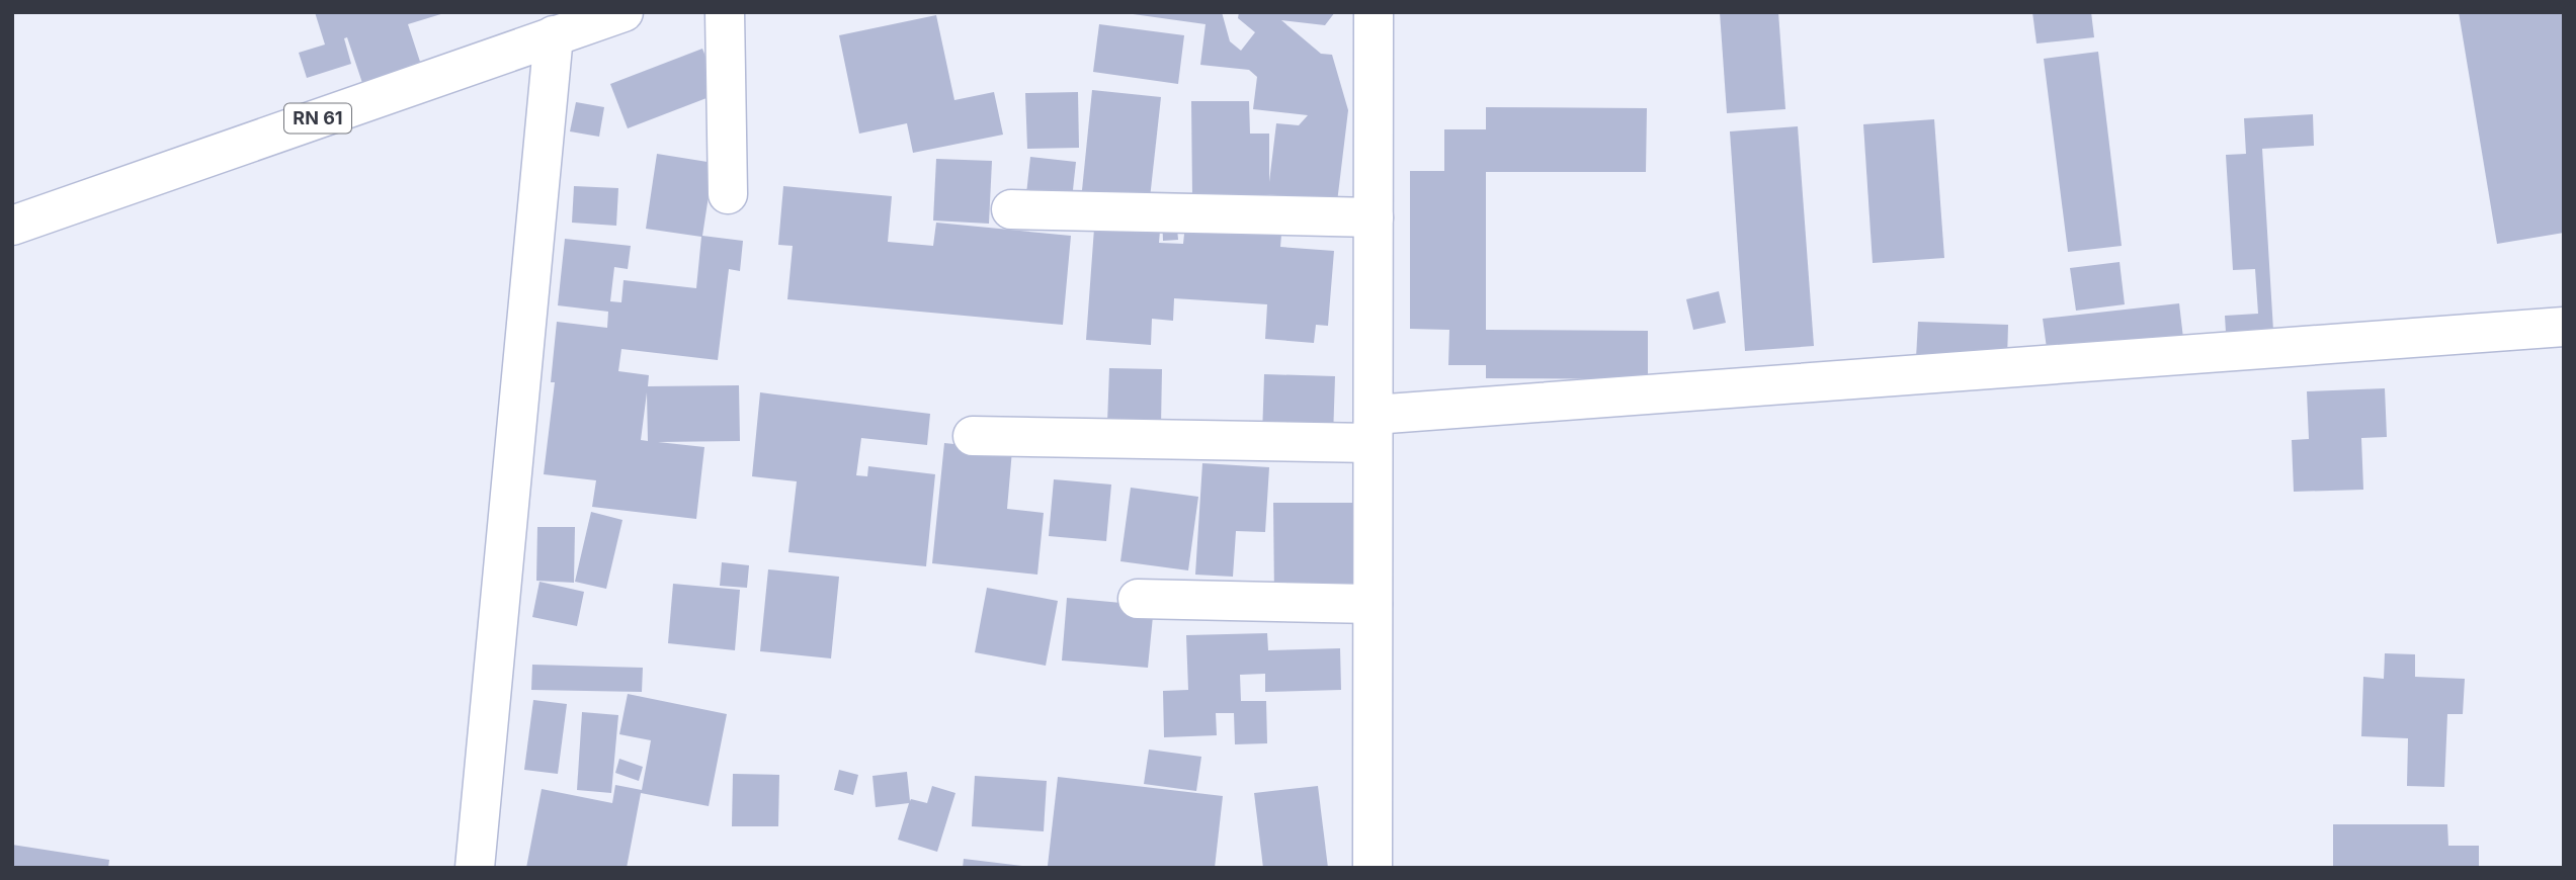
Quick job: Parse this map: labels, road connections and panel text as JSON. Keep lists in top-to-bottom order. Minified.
{"streets":{"street":["RN 61"]}}
